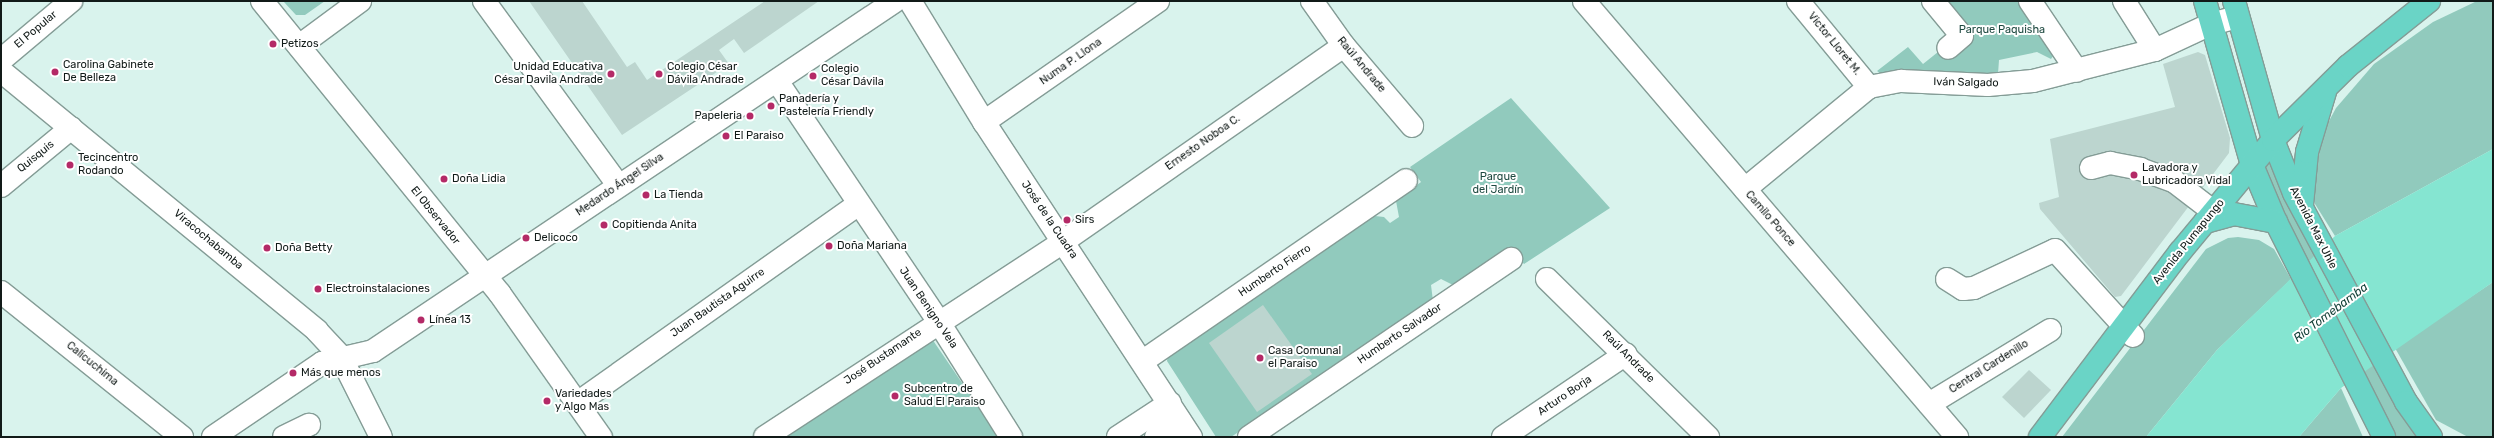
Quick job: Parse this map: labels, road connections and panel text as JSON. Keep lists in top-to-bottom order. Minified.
{"streets":{"main road":["Avenida Max Uhle","Avenida Pumapungo"],"street":["El Popular","Victor Lloret M.","Numa P. Llona","Raúl Andrade","Iván Salgado","Ernesto Noboa C.","Quisquis","Medardo Ángel Silva","El Observador","Camilo Ponce","José de la Cuadra","Viracochabamba","Humberto Fierro","Juan Bautista Aguirre","Juan Benigno Vela","Humberto Salvador","José Bustamante","Calicuchima","Central Cardenillo","Arturo Borja"]},"crossings":[["Victor Lloret M.","Iván Salgado"],["Numa P. Llona","José de la Cuadra"],["Raúl Andrade","Ernesto Noboa C."],["Raúl Andrade","Arturo Borja"],["Iván Salgado","Camilo Ponce"],["Iván Salgado","Avenida Max Uhle"],["Ernesto Noboa C.","José de la Cuadra"],["Ernesto Noboa C.","José Bustamante"],["Quisquis","Viracochabamba"],["Medardo Ángel Silva","El Observador"],["Medardo Ángel Silva","Viracochabamba"],["Medardo Ángel Silva","Juan Benigno Vela"],["El Observador","Juan Bautista Aguirre"],["Camilo Ponce","Central Cardenillo"],["José de la Cuadra","Humberto Fierro"],["José de la Cuadra","José Bustamante"],["Avenida Max Uhle","Avenida Pumapungo"],["Juan Bautista Aguirre","Juan Benigno Vela"],["Juan Benigno Vela","José Bustamante"]],"water":["Río Tomebamba"],"parks":["Parque Paquisha","Parque del Jardín"],"places":["Petizos","Carolina Gabinete De Belleza","Unidad Educativa César Davila Andrade","Colegio César Dávila Andrade","Colegio César Dávila","Panadería y Pastelería Friendly","Papeleria","El Paraiso","Tecincentro Rodando","Lavadora y Lubricadora Vidal","Doña Lidia","La Tienda","Sirs","Copitienda Anita","Delicoco","Doña Mariana","Doña Betty","Electroinstalaciones","Línea 13","Casa Comunal el Paraiso","Más que menos","Subcentro de Salud El Paraiso","Variedades y Algo Mas"]}
